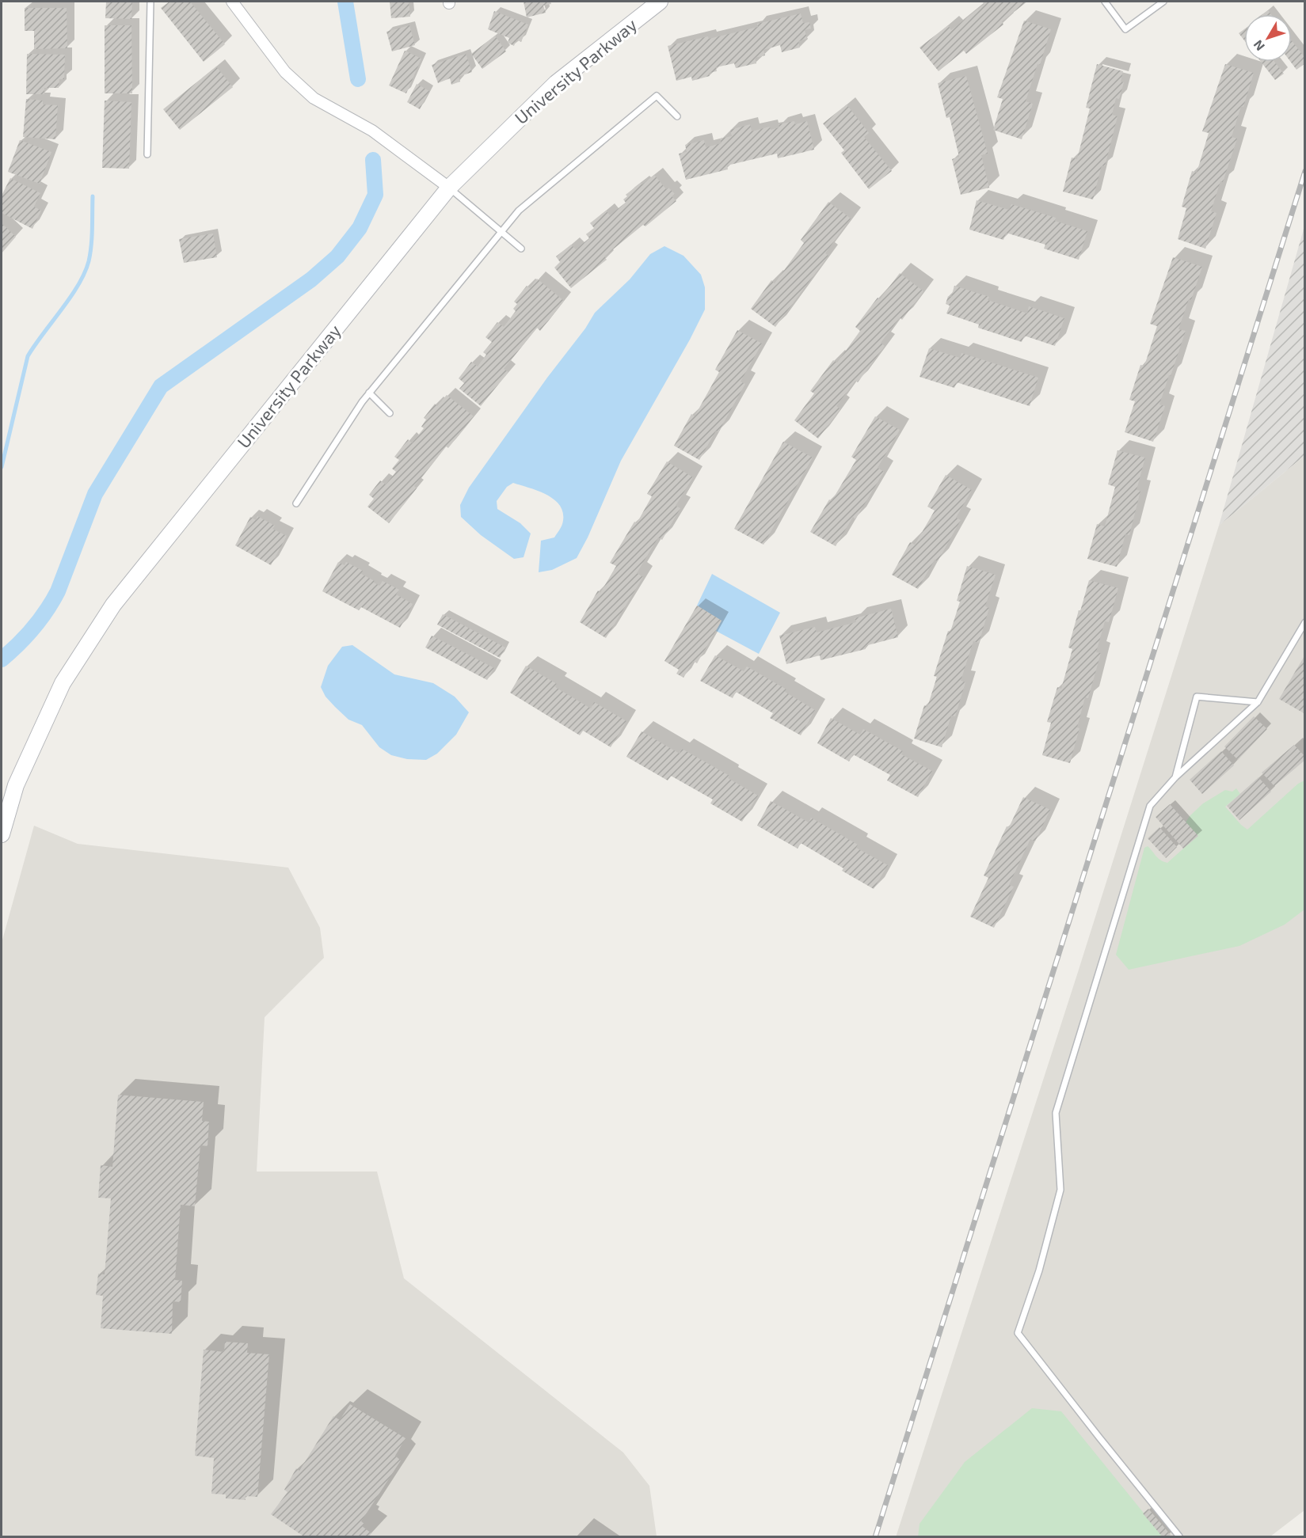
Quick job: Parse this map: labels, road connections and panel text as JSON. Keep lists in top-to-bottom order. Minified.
{"streets":{"main road":["University Parkway"]},"north":"bottom left"}
